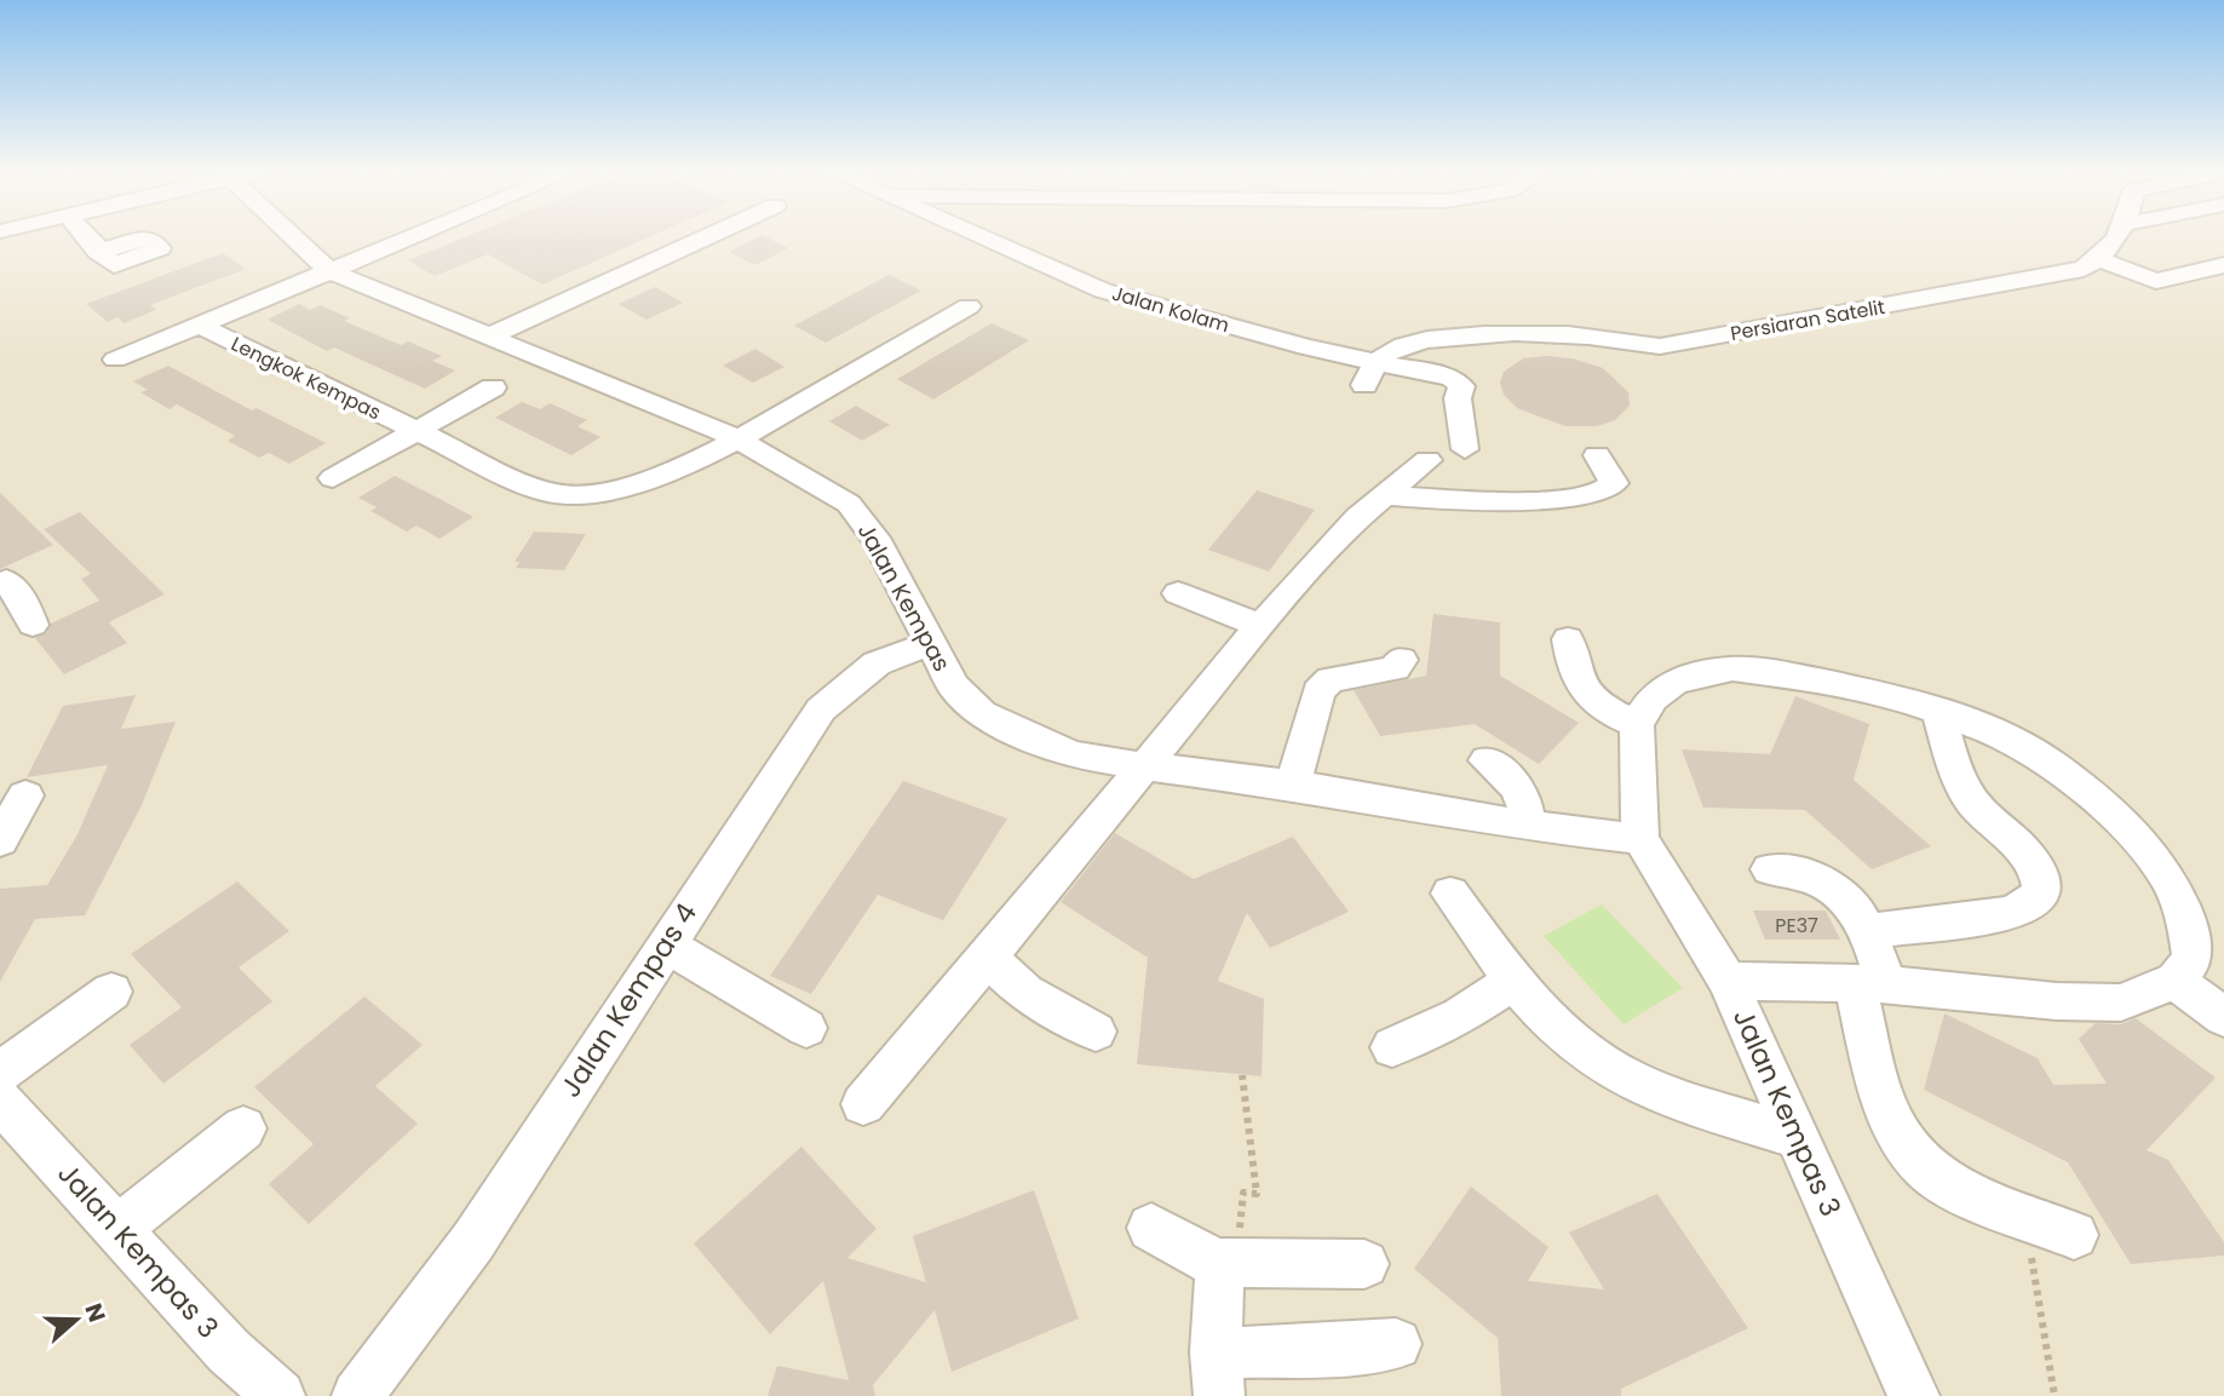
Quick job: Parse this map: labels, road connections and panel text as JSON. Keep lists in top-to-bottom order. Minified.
{"streets":{"street":["Jalan Kolam","Persiaran Satelit","Lengkok Kempas","Jalan Kempas","Jalan Kempas 4","Jalan Kempas 3"]},"crossings":[["Jalan Kolam","Persiaran Satelit"],["Lengkok Kempas","Jalan Kempas"],["Jalan Kempas","Jalan Kempas 4"],["Jalan Kempas","Jalan Kempas 3"]],"house_numbers":["PE37"],"north":"right"}
